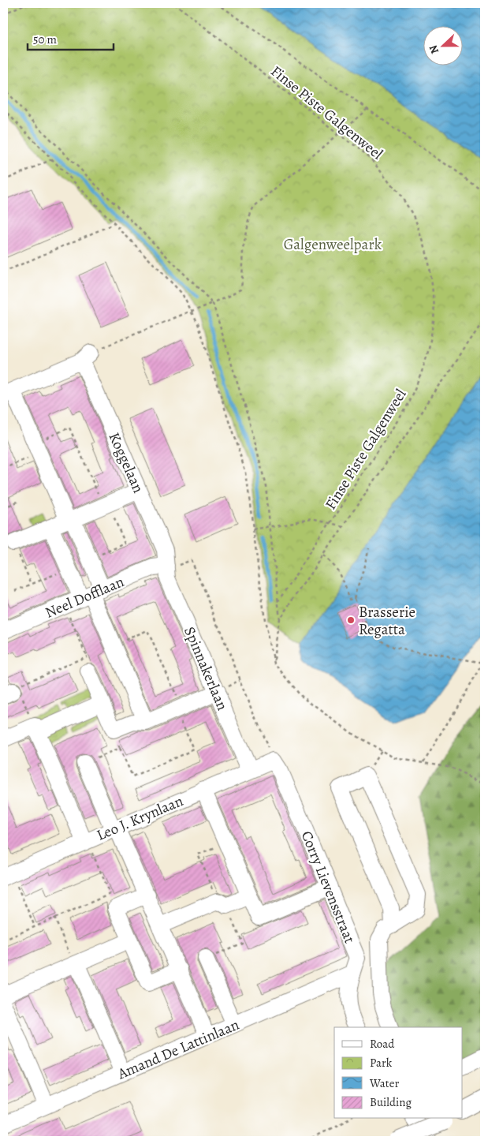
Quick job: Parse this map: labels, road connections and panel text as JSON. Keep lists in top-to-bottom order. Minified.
{"streets":{"street":["Koggelaan","Neel Dofflaan","Spinnakerlaan","Leo J. Krynlaan","Corry Lievensstraat","Amand De Lattinlaan"],"path":["Finse Piste Galgenweel"]},"crossings":[["Koggelaan","Neel Dofflaan"],["Koggelaan","Spinnakerlaan"],["Neel Dofflaan","Spinnakerlaan"],["Spinnakerlaan","Leo J. Krynlaan"],["Leo J. Krynlaan","Corry Lievensstraat"],["Corry Lievensstraat","Amand De Lattinlaan"]],"parks":["Galgenweelpark"],"places":["Brasserie Regatta"],"legend":["Road","Park","Water","Building"],"scale_bar":"50 m","north":"left"}
